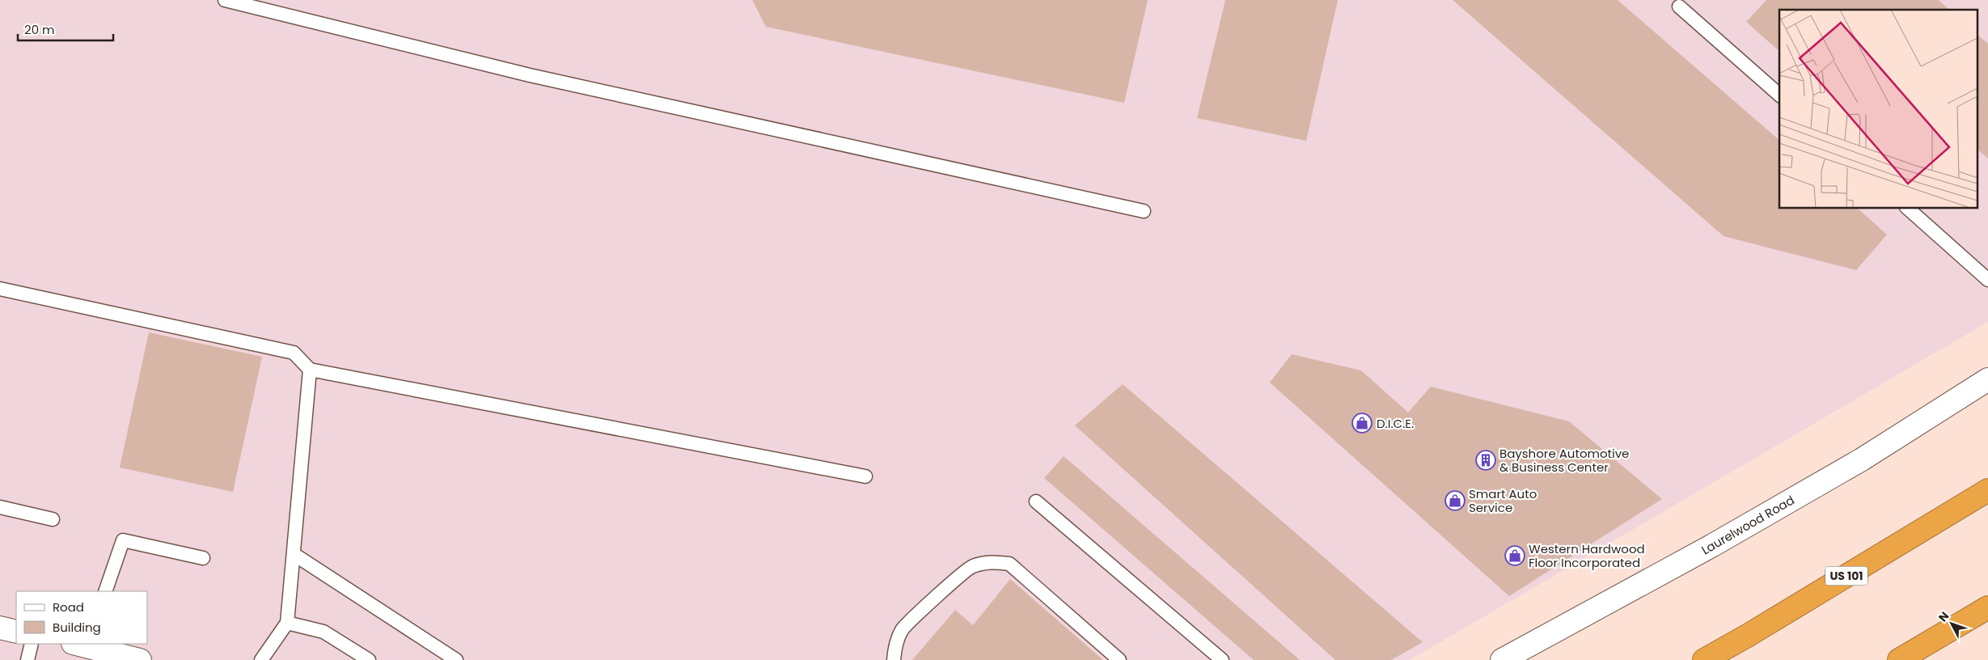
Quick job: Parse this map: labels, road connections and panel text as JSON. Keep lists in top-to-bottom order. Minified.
{"streets":{"highway":["US 101"],"street":["Laurelwood Road"]},"places":{"shop":["D.I.C.E.","Smart Auto Service","Western Hardwood Floor Incorporated"],"building":["Bayshore Automotive & Business Center"]},"legend":["Road","Building"],"scale_bar":"20 m","north":"top left"}
